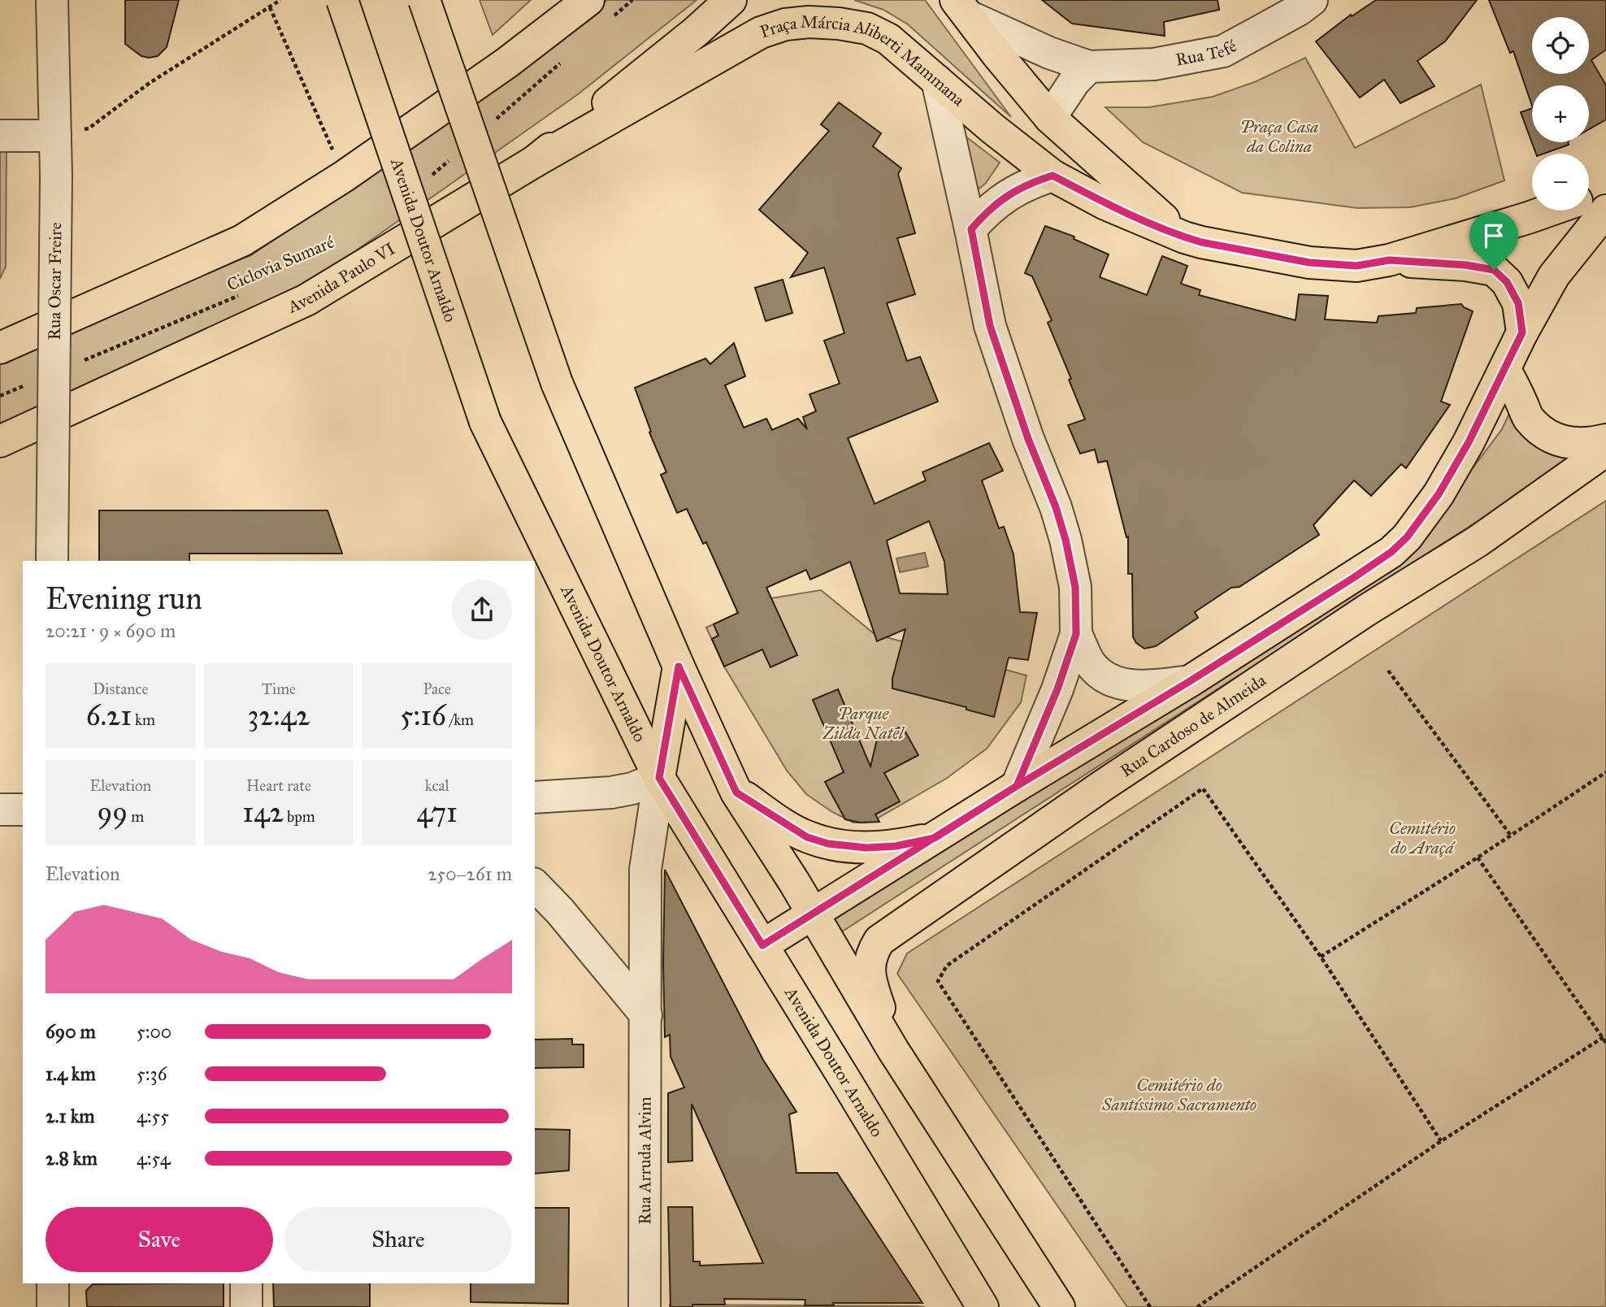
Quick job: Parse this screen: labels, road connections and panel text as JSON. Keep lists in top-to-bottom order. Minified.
{"streets":{"main road":["Praça Márcia Aliberti Mammana","Avenida Doutor Arnaldo","Avenida Paulo VI","Rua Cardoso de Almeida"],"street":["Rua Tefé","Rua Oscar Freire","Rua Arruda Alvim"],"path":["Ciclovia Sumaré"]},"crossings":[["Rua Tefé","Praça Márcia Aliberti Mammana"],["Praça Márcia Aliberti Mammana","Avenida Paulo VI"],["Avenida Doutor Arnaldo","Rua Arruda Alvim"]],"parks":["Praça Casa da Colina","Parque Zilda Natel","Cemitério do Araçá","Cemitério do Santíssimo Sacramento"],"page":{"map_buttons":["+","−"],"heading":["Evening run","20:21 · 9 × 690 m"],"stats":[["Distance","6.21 km"],["Time","32:42"],["Pace","5:16 /km"],["Elevation","99 m"],["Heart rate","142 bpm"],["kcal","471"]],"chart":["Elevation","250–261 m"],"list":[{"name":"690 m","note":"5:00"},{"name":"1.4 km","note":"5:36"},{"name":"2.1 km","note":"4:55"},{"name":"2.8 km","note":"4:54"}],"buttons":["Save","Share"]}}
